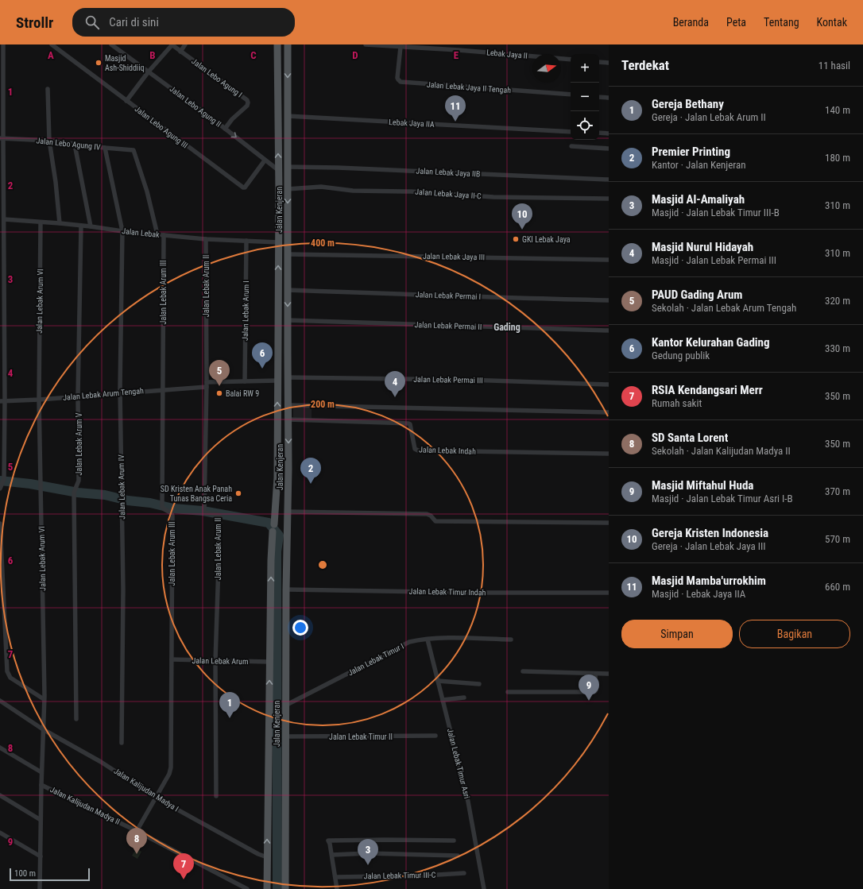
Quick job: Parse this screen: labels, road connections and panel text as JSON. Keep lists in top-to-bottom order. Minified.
{"streets":{"main road":["Jalan Kenjeran"],"street":["Lebak Jaya II","Jalan Lebo Agung I","Jalan Lebak Jaya II Tengah","Jalan Lebo Agung II","Lebak Jaya IIA","Jalan Lebo Agung III","Jalan Lebo Agung IV","Jalan Lebak Jaya IIB","Jalan Lebak Jaya II-C","Jalan Lebak","Jalan Lebak Jaya III","Jalan Lebak Arum II","Jalan Lebak Arum III","Jalan Lebak Permai I","Jalan Lebak Arum VI","Jalan Lebak Arum I","Jalan Lebak Permai II","Jalan Lebak Permai III","Jalan Lebak Arum Tengah","Jalan Lebak Arum V","Jalan Lebak Indah","Jalan Lebak Arum IV","Jalan Lebak Timur Indah","Jalan Lebak Timur I","Jalan Lebak Arum","Jalan Lebak Timur II","Jalan Lebak Timur Asri","Jalan Kalijudan Madya I","Jalan Kalijudan Madya II","Jalan Lebak Timur III-C"]},"crossings":[["Lebak Jaya II","Jalan Lebak Jaya II Tengah"],["Jalan Lebo Agung I","Jalan Lebo Agung II"],["Jalan Lebo Agung II","Jalan Lebo Agung III"],["Jalan Lebo Agung II","Jalan Kenjeran"],["Lebak Jaya IIA","Jalan Kenjeran"],["Jalan Lebo Agung IV","Jalan Lebak"],["Jalan Lebo Agung IV","Jalan Lebak Arum IV"],["Jalan Lebak Jaya IIB","Jalan Kenjeran"],["Jalan Lebak Jaya II-C","Jalan Kenjeran"],["Jalan Kenjeran","Jalan Lebak"],["Jalan Kenjeran","Jalan Lebak Jaya III"],["Jalan Kenjeran","Jalan Lebak Permai I"],["Jalan Kenjeran","Jalan Lebak Permai II"],["Jalan Kenjeran","Jalan Lebak Permai III"],["Jalan Kenjeran","Jalan Lebak Arum Tengah"],["Jalan Kenjeran","Jalan Lebak Indah"],["Jalan Kenjeran","Jalan Lebak Timur Indah"],["Jalan Kenjeran","Jalan Lebak Timur I"],["Jalan Kenjeran","Jalan Lebak Arum"],["Jalan Kenjeran","Jalan Lebak Timur II"],["Jalan Kenjeran","Jalan Kalijudan Madya I"],["Jalan Lebak","Jalan Lebak Arum II"],["Jalan Lebak","Jalan Lebak Arum III"],["Jalan Lebak","Jalan Lebak Arum VI"],["Jalan Lebak","Jalan Lebak Arum I"],["Jalan Lebak","Jalan Lebak Arum V"],["Jalan Lebak","Jalan Lebak Arum IV"],["Jalan Lebak Arum II","Jalan Lebak Arum Tengah"],["Jalan Lebak Arum II","Jalan Lebak Arum"],["Jalan Lebak Arum III","Jalan Lebak Arum Tengah"],["Jalan Lebak Arum III","Jalan Lebak Arum"],["Jalan Lebak Arum III","Jalan Kalijudan Madya I"],["Jalan Lebak Arum III","Jalan Kalijudan Madya II"],["Jalan Lebak Arum VI","Jalan Lebak Arum Tengah"],["Jalan Lebak Arum VI","Jalan Kalijudan Madya I"],["Jalan Lebak Arum VI","Jalan Kalijudan Madya II"],["Jalan Lebak Arum I","Jalan Lebak Arum Tengah"],["Jalan Lebak Arum Tengah","Jalan Lebak Arum V"],["Jalan Lebak Arum Tengah","Jalan Lebak Arum IV"],["Jalan Lebak Timur I","Jalan Lebak Timur Asri"]],"districts":["Gading"],"places":["Masjid Ash-Shiddiiq","GKI Lebak Jaya","Balai RW 9","SD Kristen Anak Panah Tunas Bangsa Ceria"],"scale_bar":"100 m","north":"right","page":{"header":"Strollr","search":"Cari di sini","nav":["Beranda","Peta","Tentang","Kontak"],"heading":["Terdekat","11 hasil"],"map_buttons":["+","−"],"list":[{"mark":"1","name":"Gereja Bethany","note":"Gereja · Jalan Lebak Arum II","value":"140 m"},{"mark":"2","name":"Premier Printing","note":"Kantor · Jalan Kenjeran","value":"180 m"},{"mark":"3","name":"Masjid Al-Amaliyah","note":"Masjid · Jalan Lebak Timur III-B","value":"310 m"},{"mark":"4","name":"Masjid Nurul Hidayah","note":"Masjid · Jalan Lebak Permai III","value":"310 m"},{"mark":"5","name":"PAUD Gading Arum","note":"Sekolah · Jalan Lebak Arum Tengah","value":"320 m"},{"mark":"6","name":"Kantor Kelurahan Gading","note":"Gedung publik","value":"330 m"},{"mark":"7","name":"RSIA Kendangsari Merr","note":"Rumah sakit","value":"350 m"},{"mark":"8","name":"SD Santa Lorent","note":"Sekolah · Jalan Kalijudan Madya II","value":"350 m"},{"mark":"9","name":"Masjid Miftahul Huda","note":"Masjid · Jalan Lebak Timur Asri I-B","value":"370 m"},{"mark":"10","name":"Gereja Kristen Indonesia","note":"Gereja · Jalan Lebak Jaya III","value":"570 m"},{"mark":"11","name":"Masjid Mamba'urrokhim","note":"Masjid · Lebak Jaya IIA","value":"660 m"}],"pins":["11","10","6","5","4","2","9","1","8","3","7"],"buttons":["Simpan","Bagikan"],"scale":"100 m"},"grid":{"columns":["A","B","C","D","E"],"rows":["1","2","3","4","5","6","7","8","9"]},"rings":["400 m","200 m"]}
